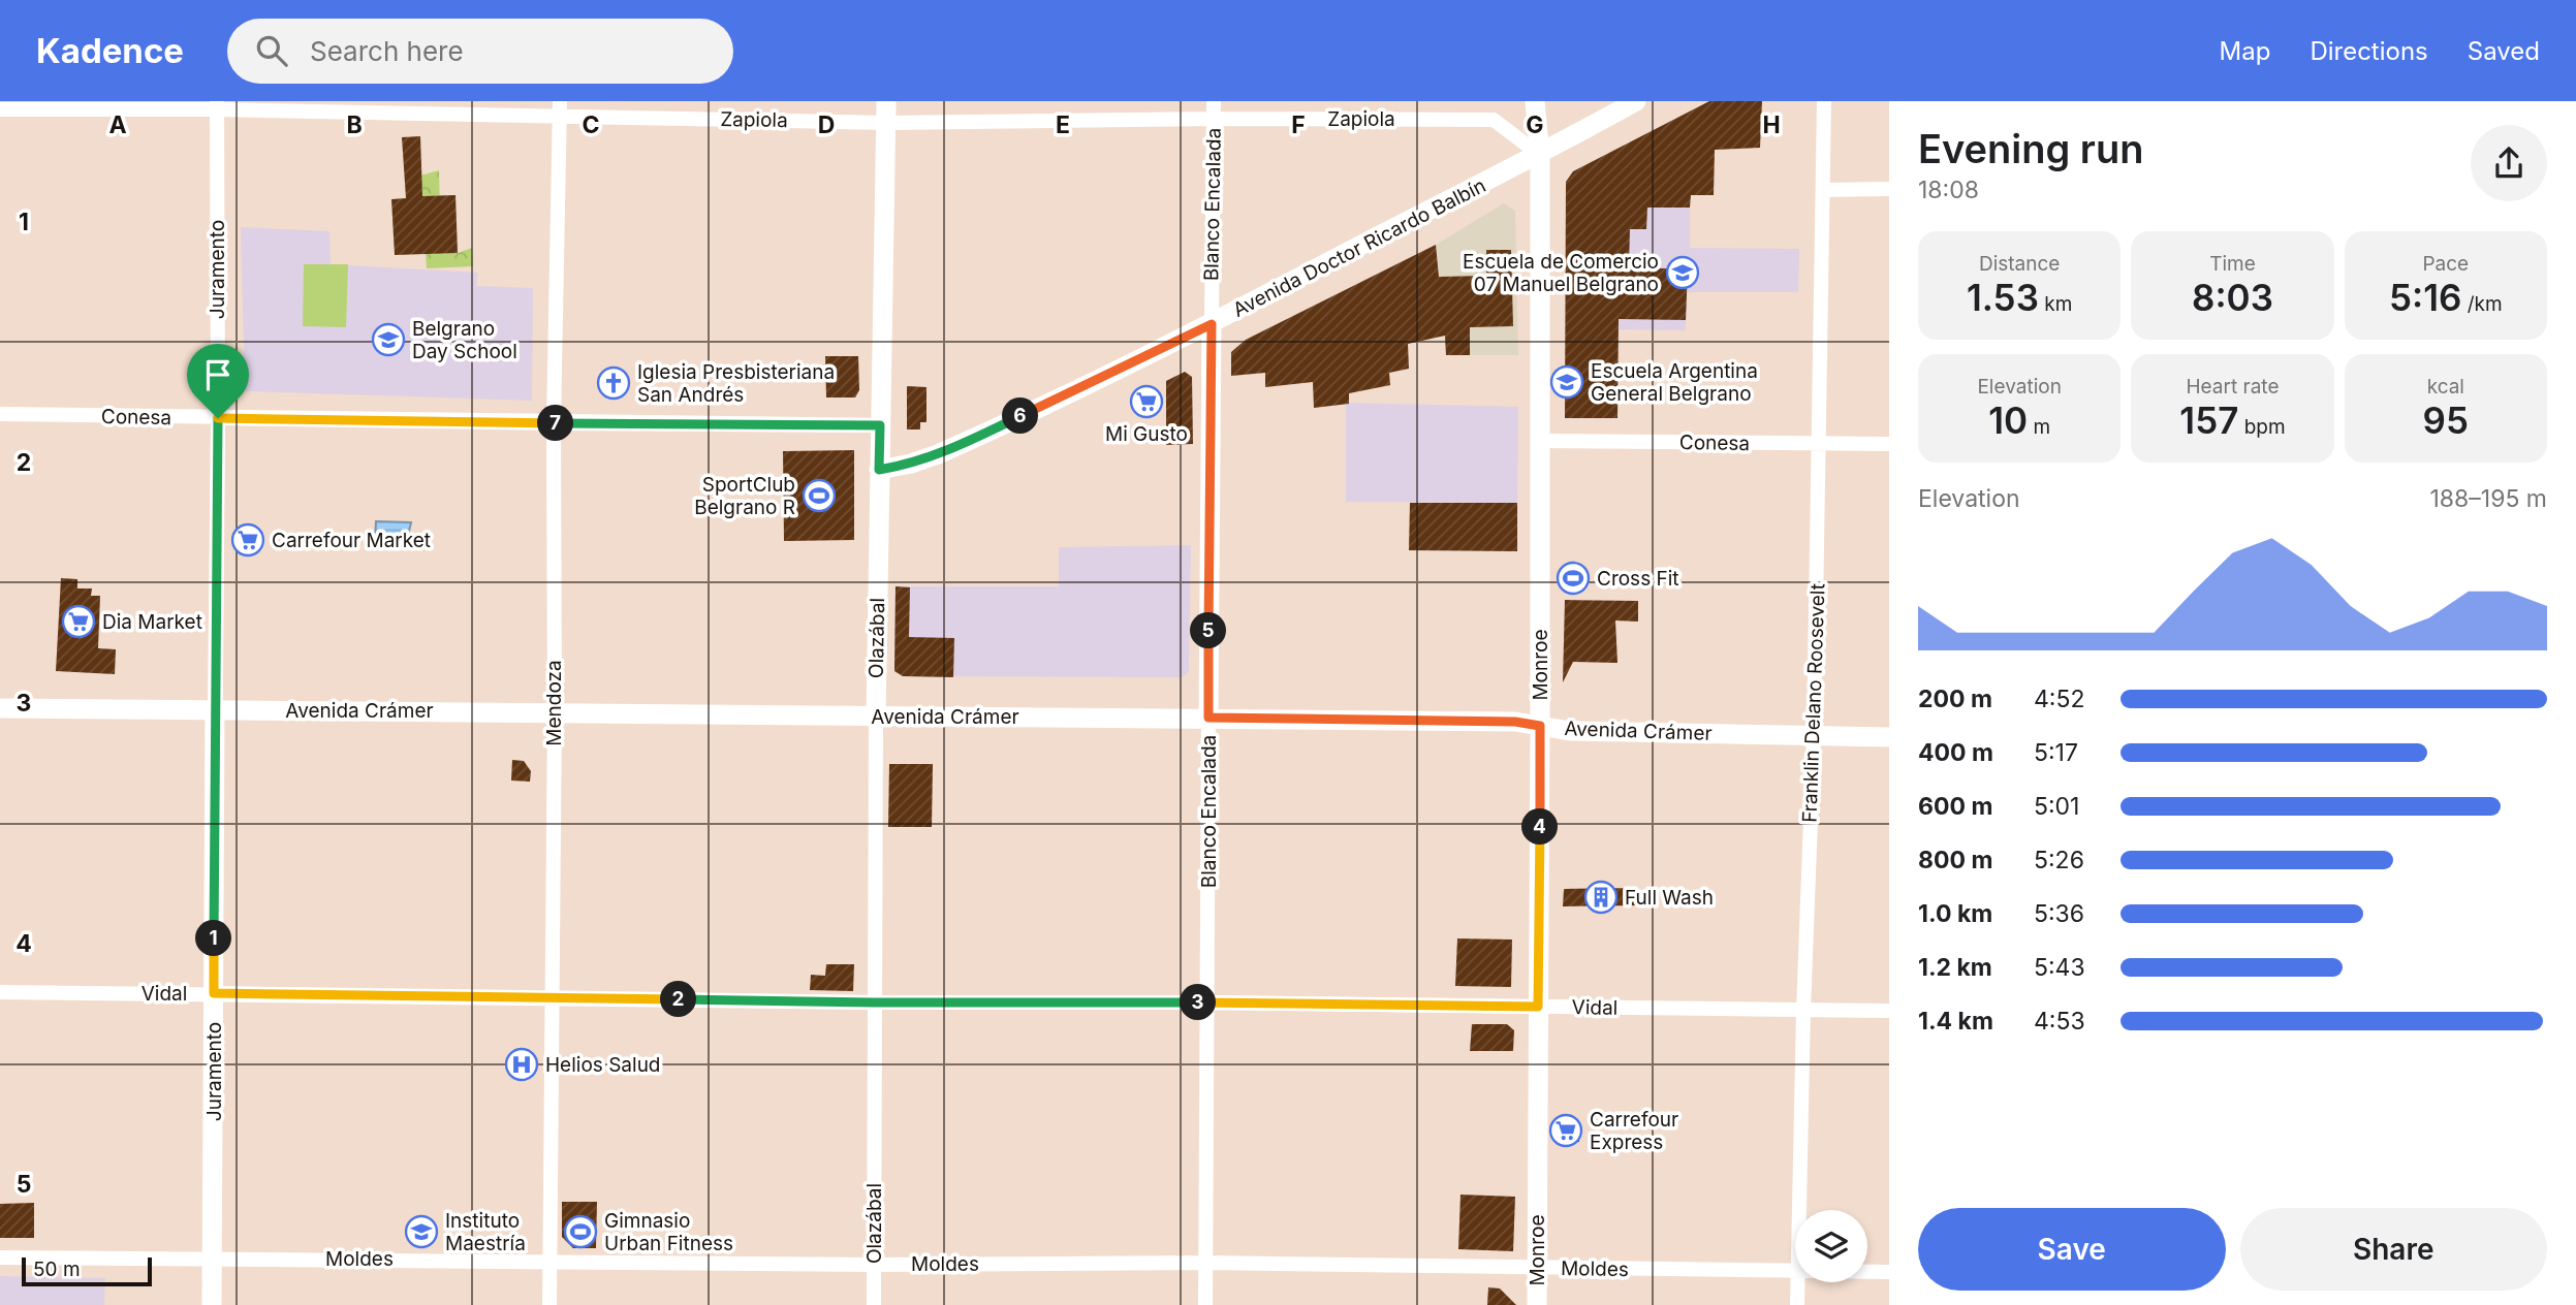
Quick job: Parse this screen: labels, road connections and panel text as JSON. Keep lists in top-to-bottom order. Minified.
{"streets":{"main road":["Blanco Encalada","Avenida Doctor Ricardo Balbín","Juramento","Olazábal","Monroe","Avenida Crámer"],"street":["Zapiola","Conesa","Mendoza","Franklin Delano Roosevelt","Vidal","Moldes"]},"crossings":[["Zapiola","Blanco Encalada"],["Zapiola","Avenida Doctor Ricardo Balbín"],["Zapiola","Juramento"],["Zapiola","Olazábal"],["Zapiola","Monroe"],["Zapiola","Mendoza"],["Blanco Encalada","Avenida Doctor Ricardo Balbín"],["Blanco Encalada","Avenida Crámer"],["Blanco Encalada","Vidal"],["Blanco Encalada","Moldes"],["Avenida Doctor Ricardo Balbín","Olazábal"],["Avenida Doctor Ricardo Balbín","Monroe"],["Juramento","Conesa"],["Juramento","Avenida Crámer"],["Juramento","Vidal"],["Juramento","Moldes"],["Conesa","Olazábal"],["Conesa","Monroe"],["Conesa","Mendoza"],["Conesa","Franklin Delano Roosevelt"],["Olazábal","Avenida Crámer"],["Olazábal","Vidal"],["Olazábal","Moldes"],["Monroe","Avenida Crámer"],["Monroe","Vidal"],["Monroe","Moldes"],["Mendoza","Avenida Crámer"],["Mendoza","Vidal"],["Mendoza","Moldes"],["Franklin Delano Roosevelt","Avenida Crámer"],["Franklin Delano Roosevelt","Vidal"]],"places":{"school or university":["Escuela de Comercio 07 Manuel Belgrano","Belgrano Day School","Escuela Argentina General Belgrano","Instituto Maestría"],"church":["Iglesia Presbisteriana San Andrés"],"supermarket":["Mi Gusto","Carrefour Market","Dia Market","Carrefour Express"],"sports":["SportClub Belgrano R","Cross Fit","Gimnasio Urban Fitness"],"building":["Full Wash"],"hospital":["Helios Salud"]},"scale_bar":"50 m","page":{"header":"Kadence","search":"Search here","nav":["Map","Directions","Saved"],"heading":["Evening run","18:08"],"stats":[["Distance","1.53 km"],["Time","8:03"],["Pace","5:16 /km"],["Elevation","10 m"],["Heart rate","157 bpm"],["kcal","95"]],"pins":["6","7","5","4","1","2","3"],"chart":["Elevation","188–195 m"],"list":[{"name":"200 m","note":"4:52"},{"name":"400 m","note":"5:17"},{"name":"600 m","note":"5:01"},{"name":"800 m","note":"5:26"},{"name":"1.0 km","note":"5:36"},{"name":"1.2 km","note":"5:43"},{"name":"1.4 km","note":"4:53"}],"buttons":["Save","Share"],"scale":"50 m"},"grid":{"columns":["A","B","C","D","E","F","G","H"],"rows":["1","2","3","4","5"]}}
